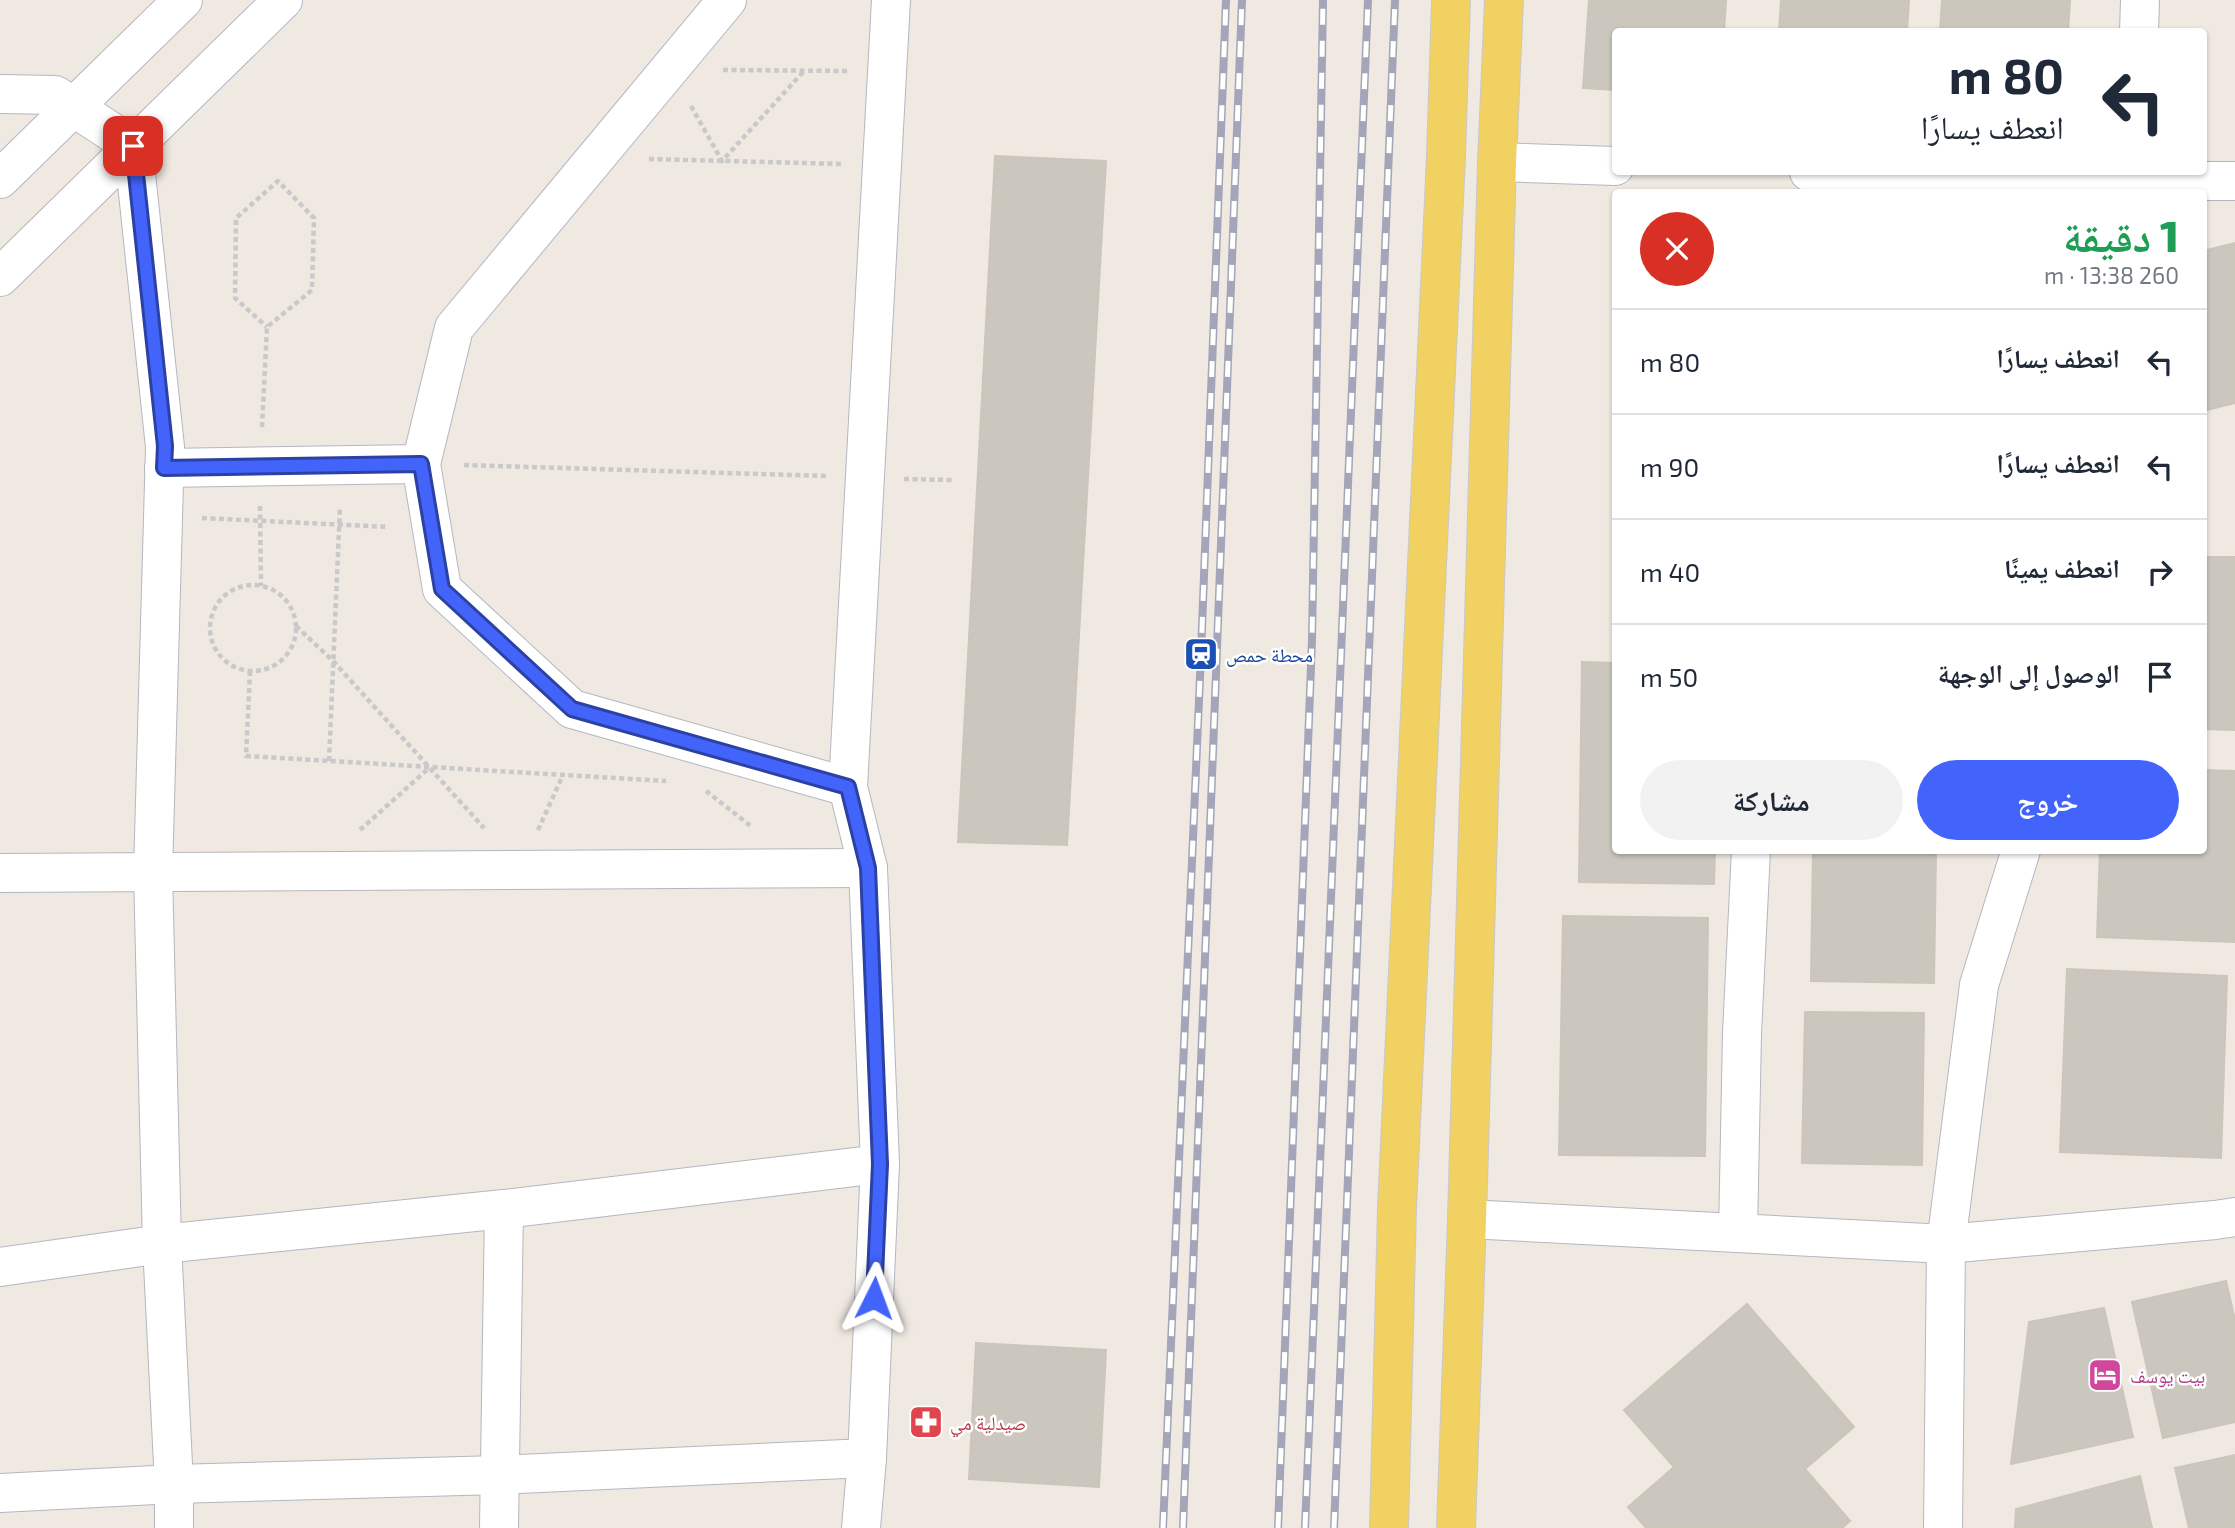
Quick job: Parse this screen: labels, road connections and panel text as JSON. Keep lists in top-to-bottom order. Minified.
{"places":{"station":["محطة حمص"],"hotel":["بيت يوسف"],"pharmacy":["صيدلية مي"]},"page":{"turn":["80 m","انعطف يسارًا"],"heading":["1 دقيقة","260 m · 13:38"],"list":[{"name":"انعطف يسارًا","value":"80 m"},{"name":"انعطف يسارًا","value":"90 m"},{"name":"انعطف يمينًا","value":"40 m"},{"name":"الوصول إلى الوجهة","value":"50 m"}],"buttons":["خروج","مشاركة"]}}
